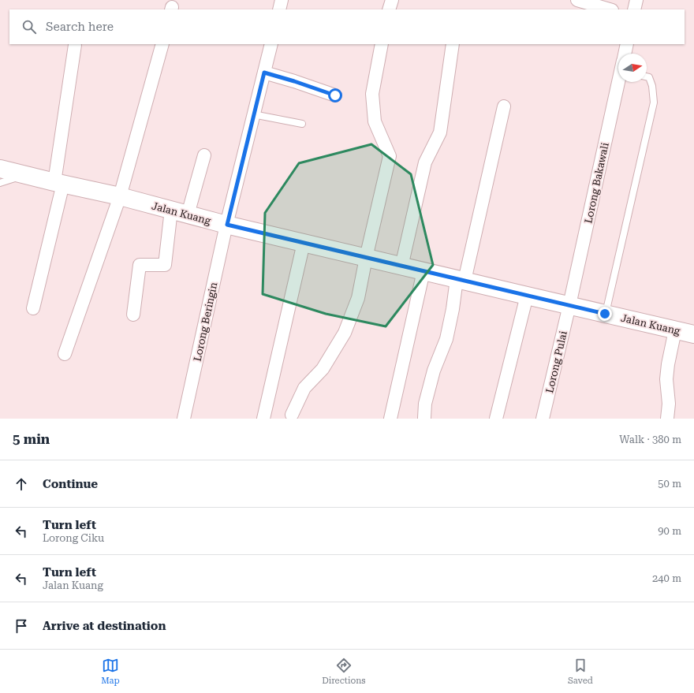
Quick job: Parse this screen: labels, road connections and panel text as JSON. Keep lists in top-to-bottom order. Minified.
{"streets":{"main road":["Jalan Kuang"],"street":["Lorong Bakawali","Lorong Beringin","Lorong Pulai"]},"crossings":[["Lorong Bakawali","Jalan Kuang"],["Lorong Bakawali","Lorong Pulai"],["Jalan Kuang","Lorong Beringin"],["Jalan Kuang","Lorong Pulai"]],"north":"right","page":{"search":"Search here","heading":["5 min","Walk · 380 m"],"list":[["Continue","50 m"],["Turn left","Lorong Ciku","90 m"],["Turn left","Jalan Kuang","240 m"],"Arrive at destination"],"nav":["Map","Directions","Saved"]}}
